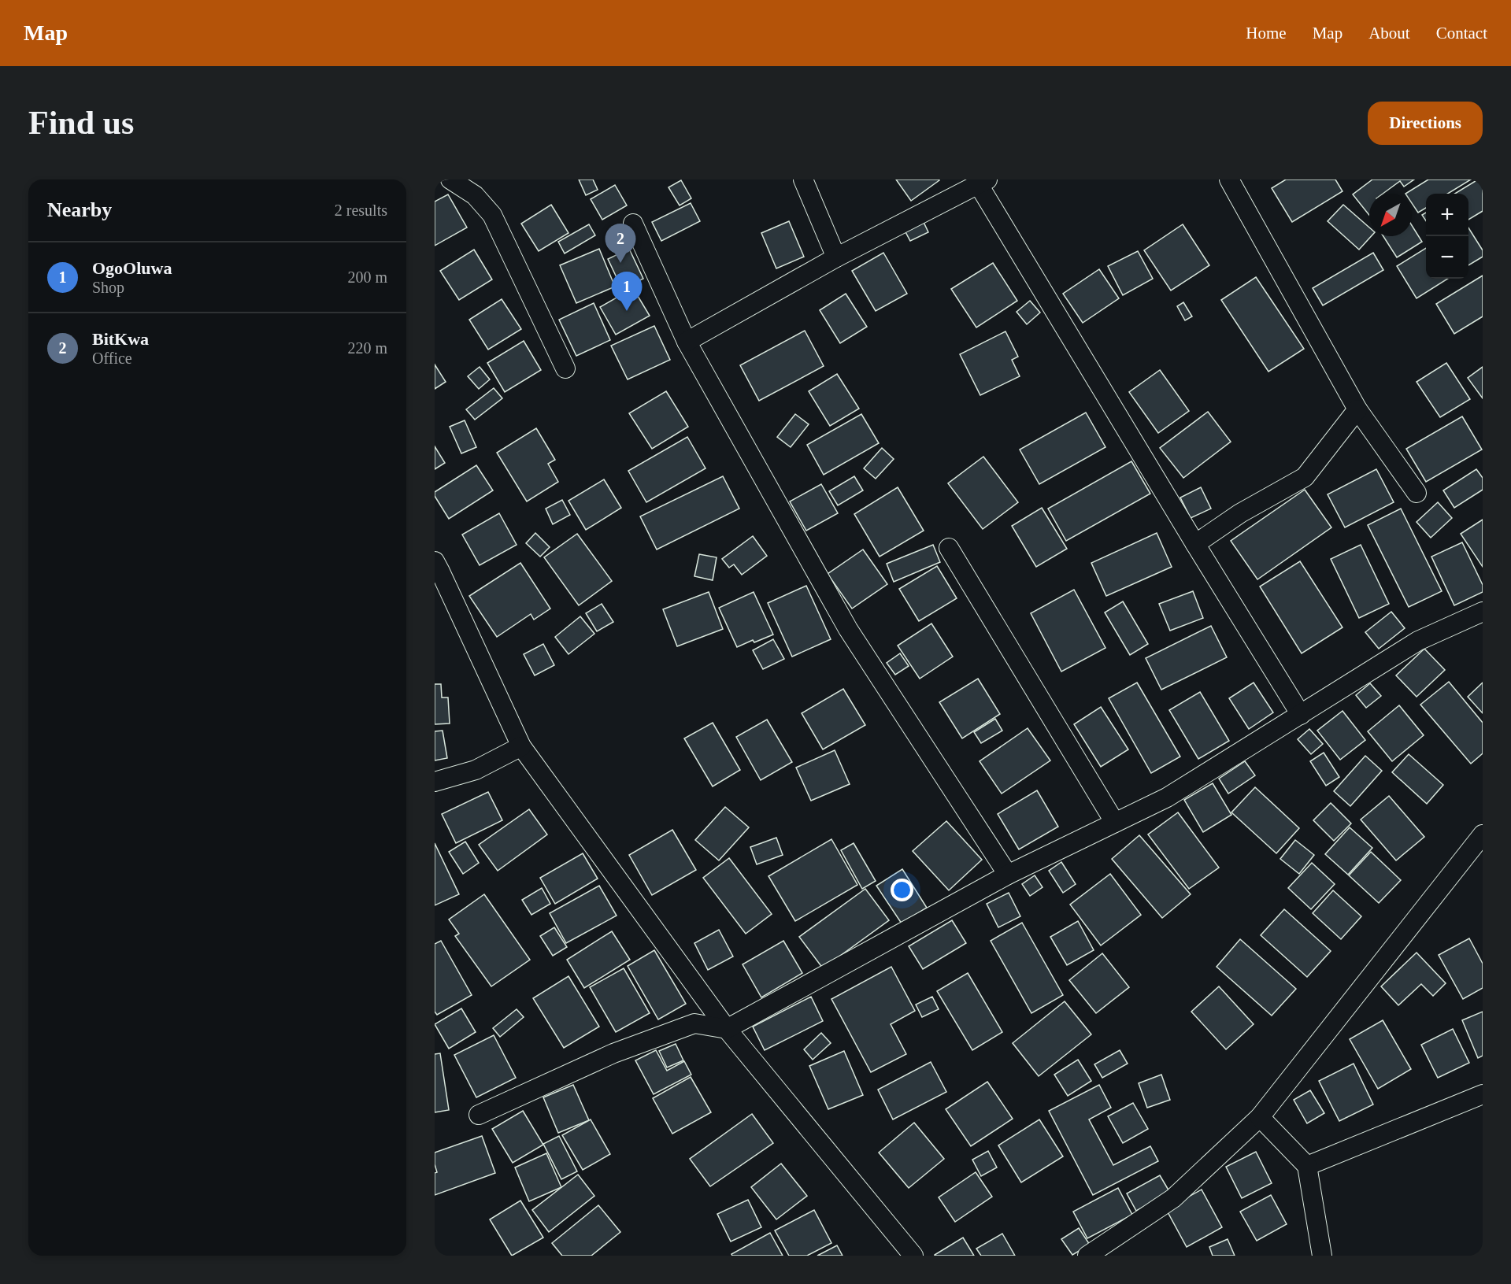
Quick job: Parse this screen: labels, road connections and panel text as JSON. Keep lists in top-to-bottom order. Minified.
{"north":"bottom left","page":{"header":"Map","nav":["Home","Map","About","Contact"],"buttons":"Directions","title":"Find us","heading":["Nearby","2 results"],"map_buttons":["+","−"],"pins":["2","1"],"list":[{"mark":"1","name":"OgoOluwa","note":"Shop","value":"200 m"},{"mark":"2","name":"BitKwa","note":"Office","value":"220 m"}]}}
